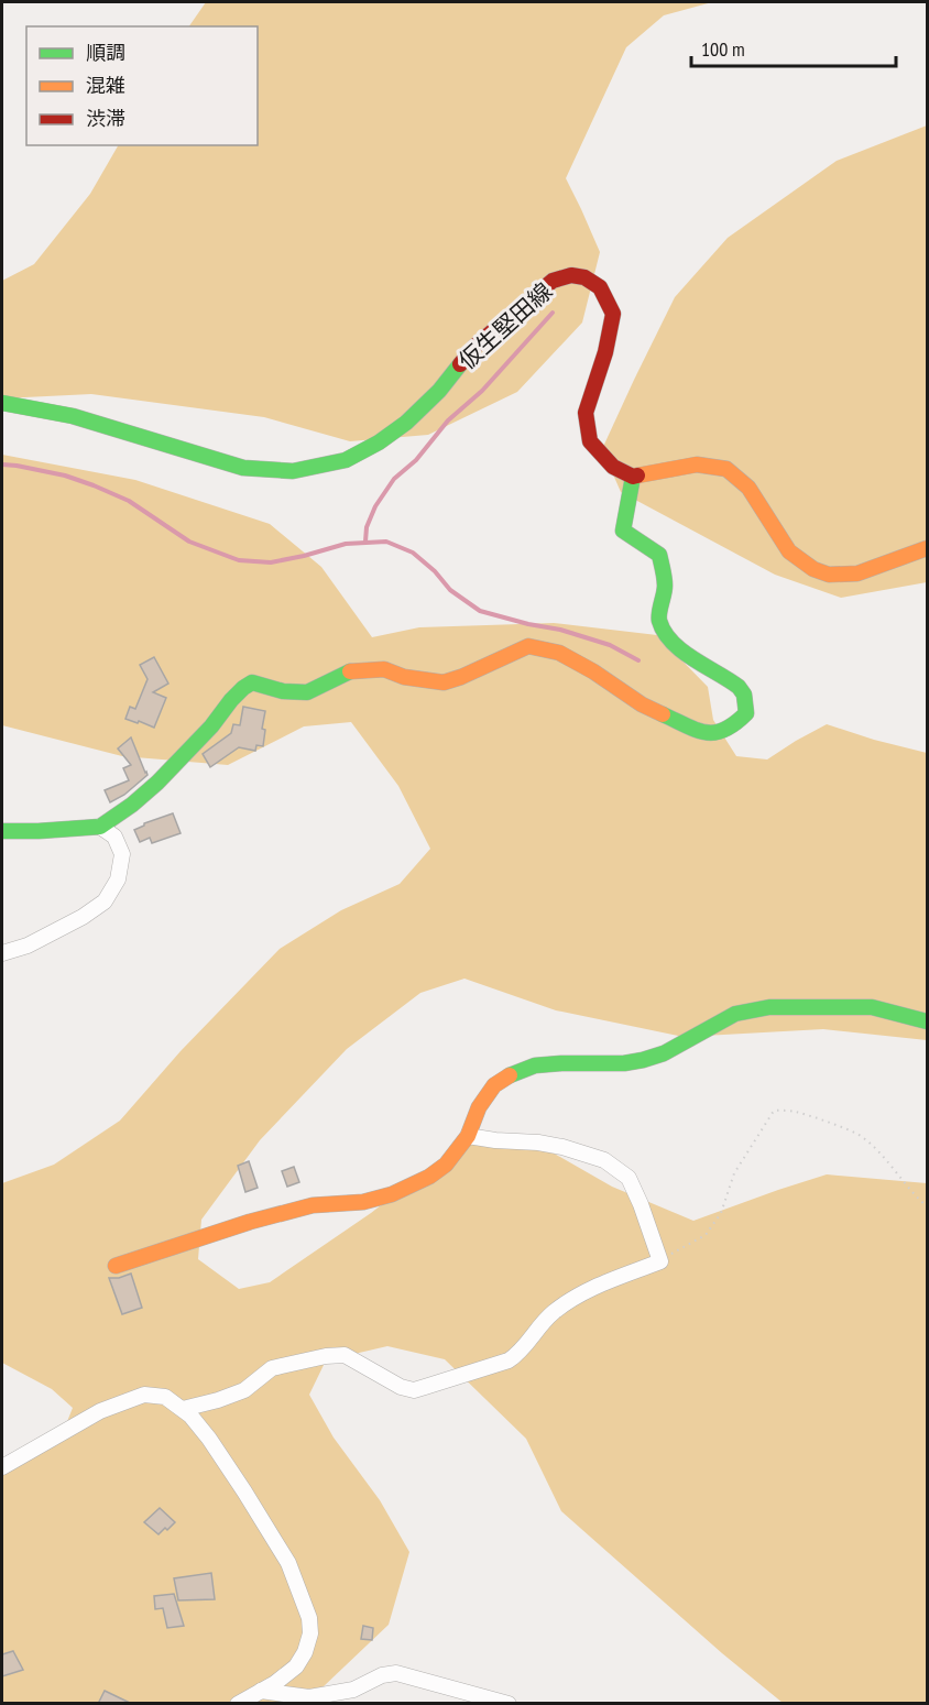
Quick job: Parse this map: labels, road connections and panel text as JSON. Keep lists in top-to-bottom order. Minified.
{"streets":{"street":["仮生堅田線"]},"legend":["順調","混雑","渋滞"],"scale_bar":"100 m"}
